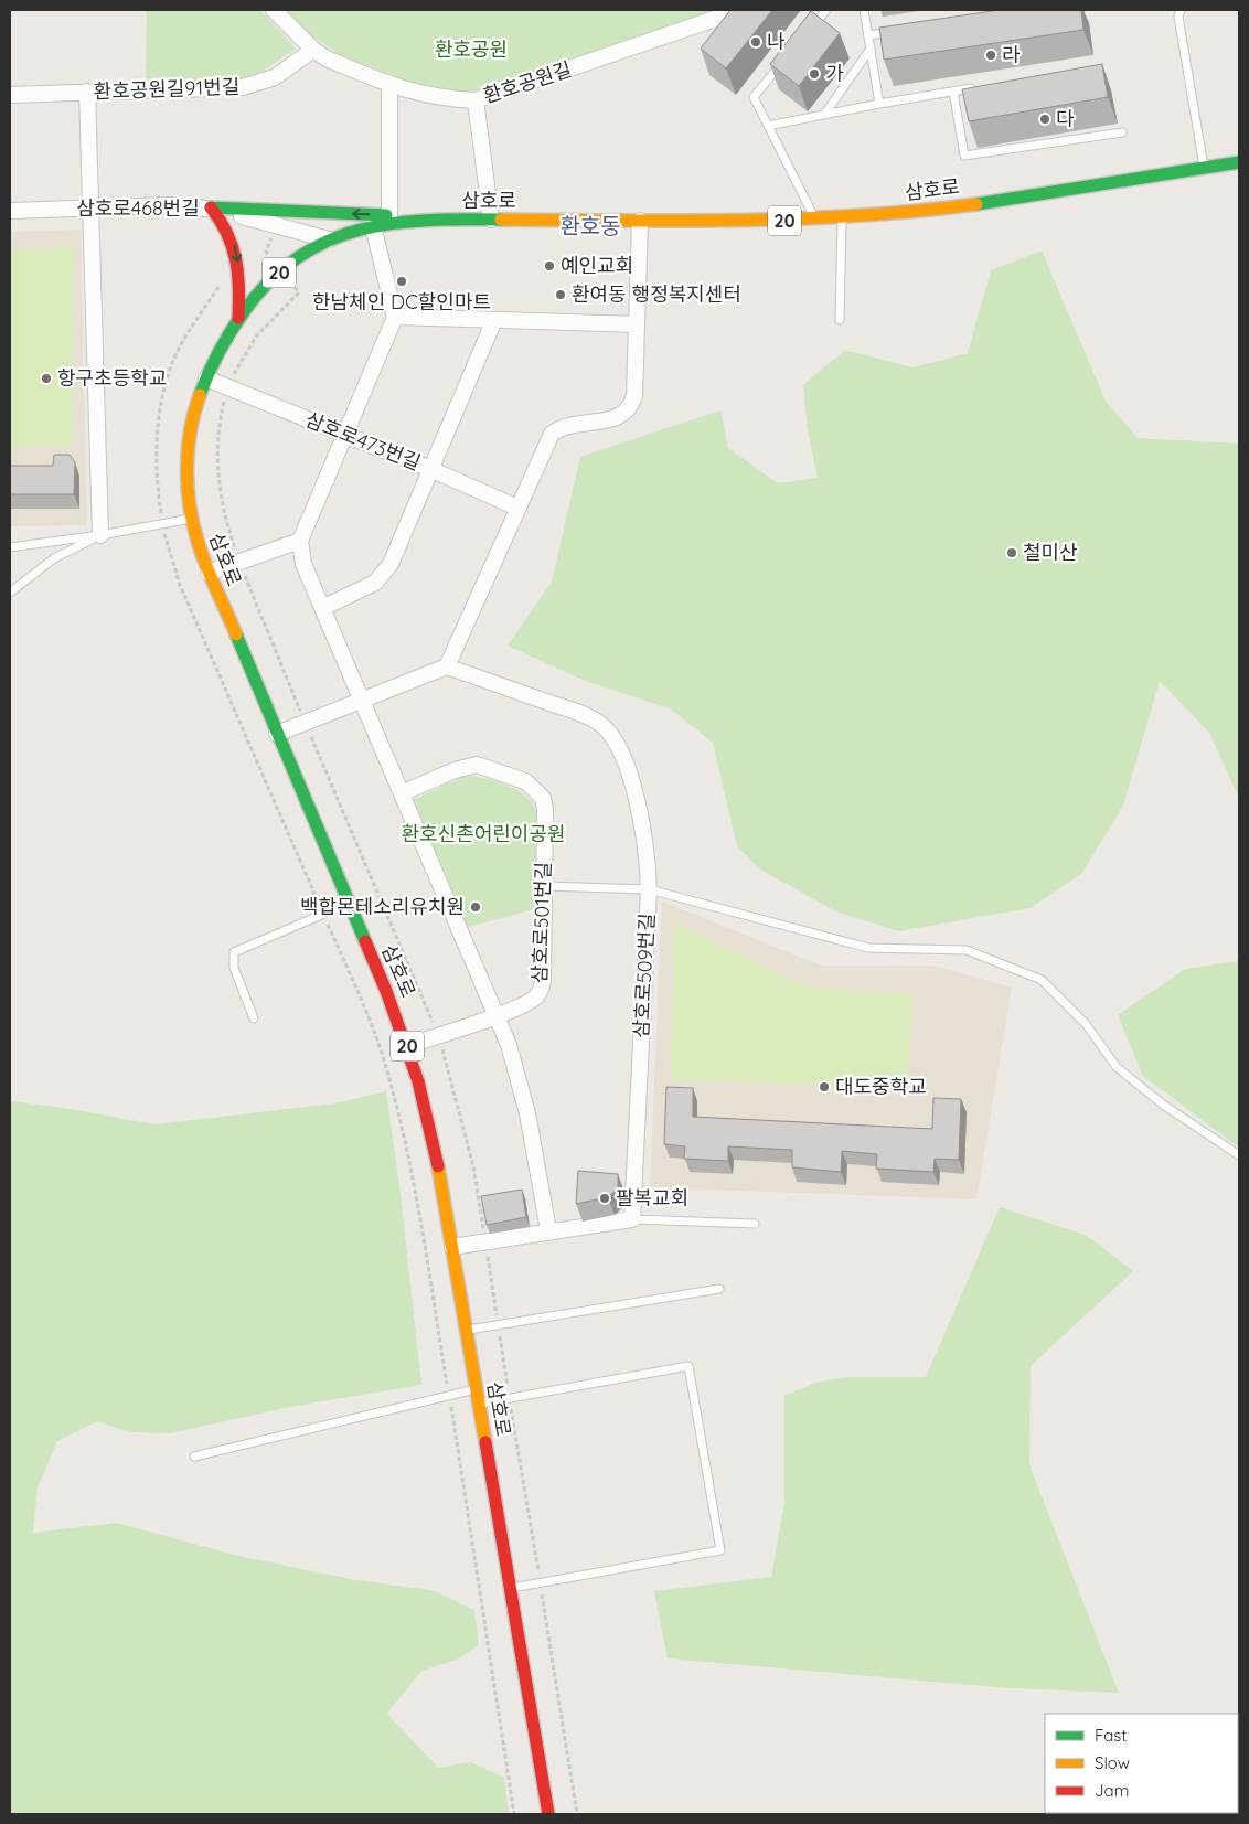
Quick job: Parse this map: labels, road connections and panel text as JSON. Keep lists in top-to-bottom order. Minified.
{"streets":{"main road":["삼호로","20"],"street":["환호공원길","환호공원길91번길","삼호로468번길","삼호로473번길","삼호로501번길","삼호로509번길"]},"crossings":[["환호공원길","환호공원길91번길"],["삼호로","삼호로468번길"],["삼호로","삼호로473번길"],["삼호로","삼호로501번길"]],"districts":["환호동"],"parks":["환호공원","환호신촌어린이공원"],"places":["나","라","가","다","예인교회","한남체인 DC할인마트","환여동 행정복지센터","항구초등학교","철미산","백합몬테소리유치원","대도중학교","팔복교회"],"legend":["Fast","Slow","Jam"]}
